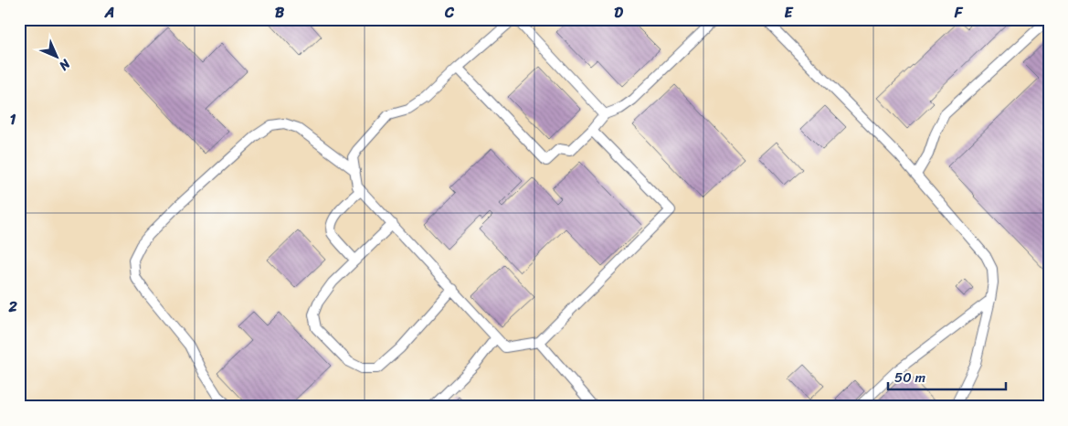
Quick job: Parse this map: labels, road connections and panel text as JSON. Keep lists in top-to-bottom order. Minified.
{"scale_bar":"50 m","north":"bottom right","grid":{"columns":["A","B","C","D","E","F"],"rows":["1","2"]}}
